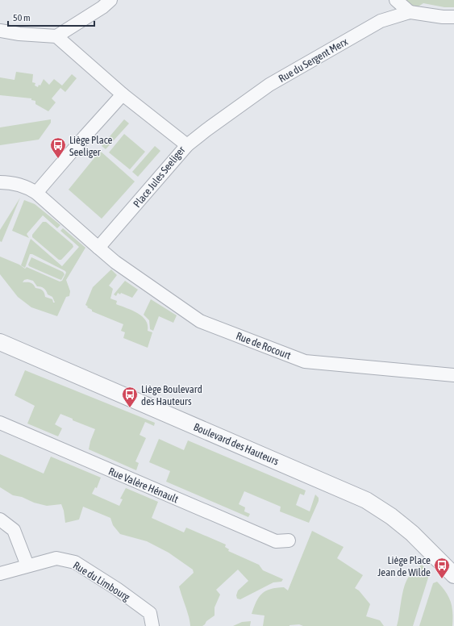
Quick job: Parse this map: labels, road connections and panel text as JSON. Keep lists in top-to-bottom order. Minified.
{"streets":{"street":["Rue du Sergent Merx","Place Jules Seeliger","Rue de Rocourt","Boulevard des Hauteurs","Rue Valère Hénault","Rue du Limbourg"]},"crossings":[["Rue du Sergent Merx","Place Jules Seeliger"],["Place Jules Seeliger","Rue de Rocourt"]],"places":{"bus stop":["Liège Place Seeliger","Liège Boulevard des Hauteurs","Liège Place Jean de Wilde"]},"scale_bar":"50 m"}
